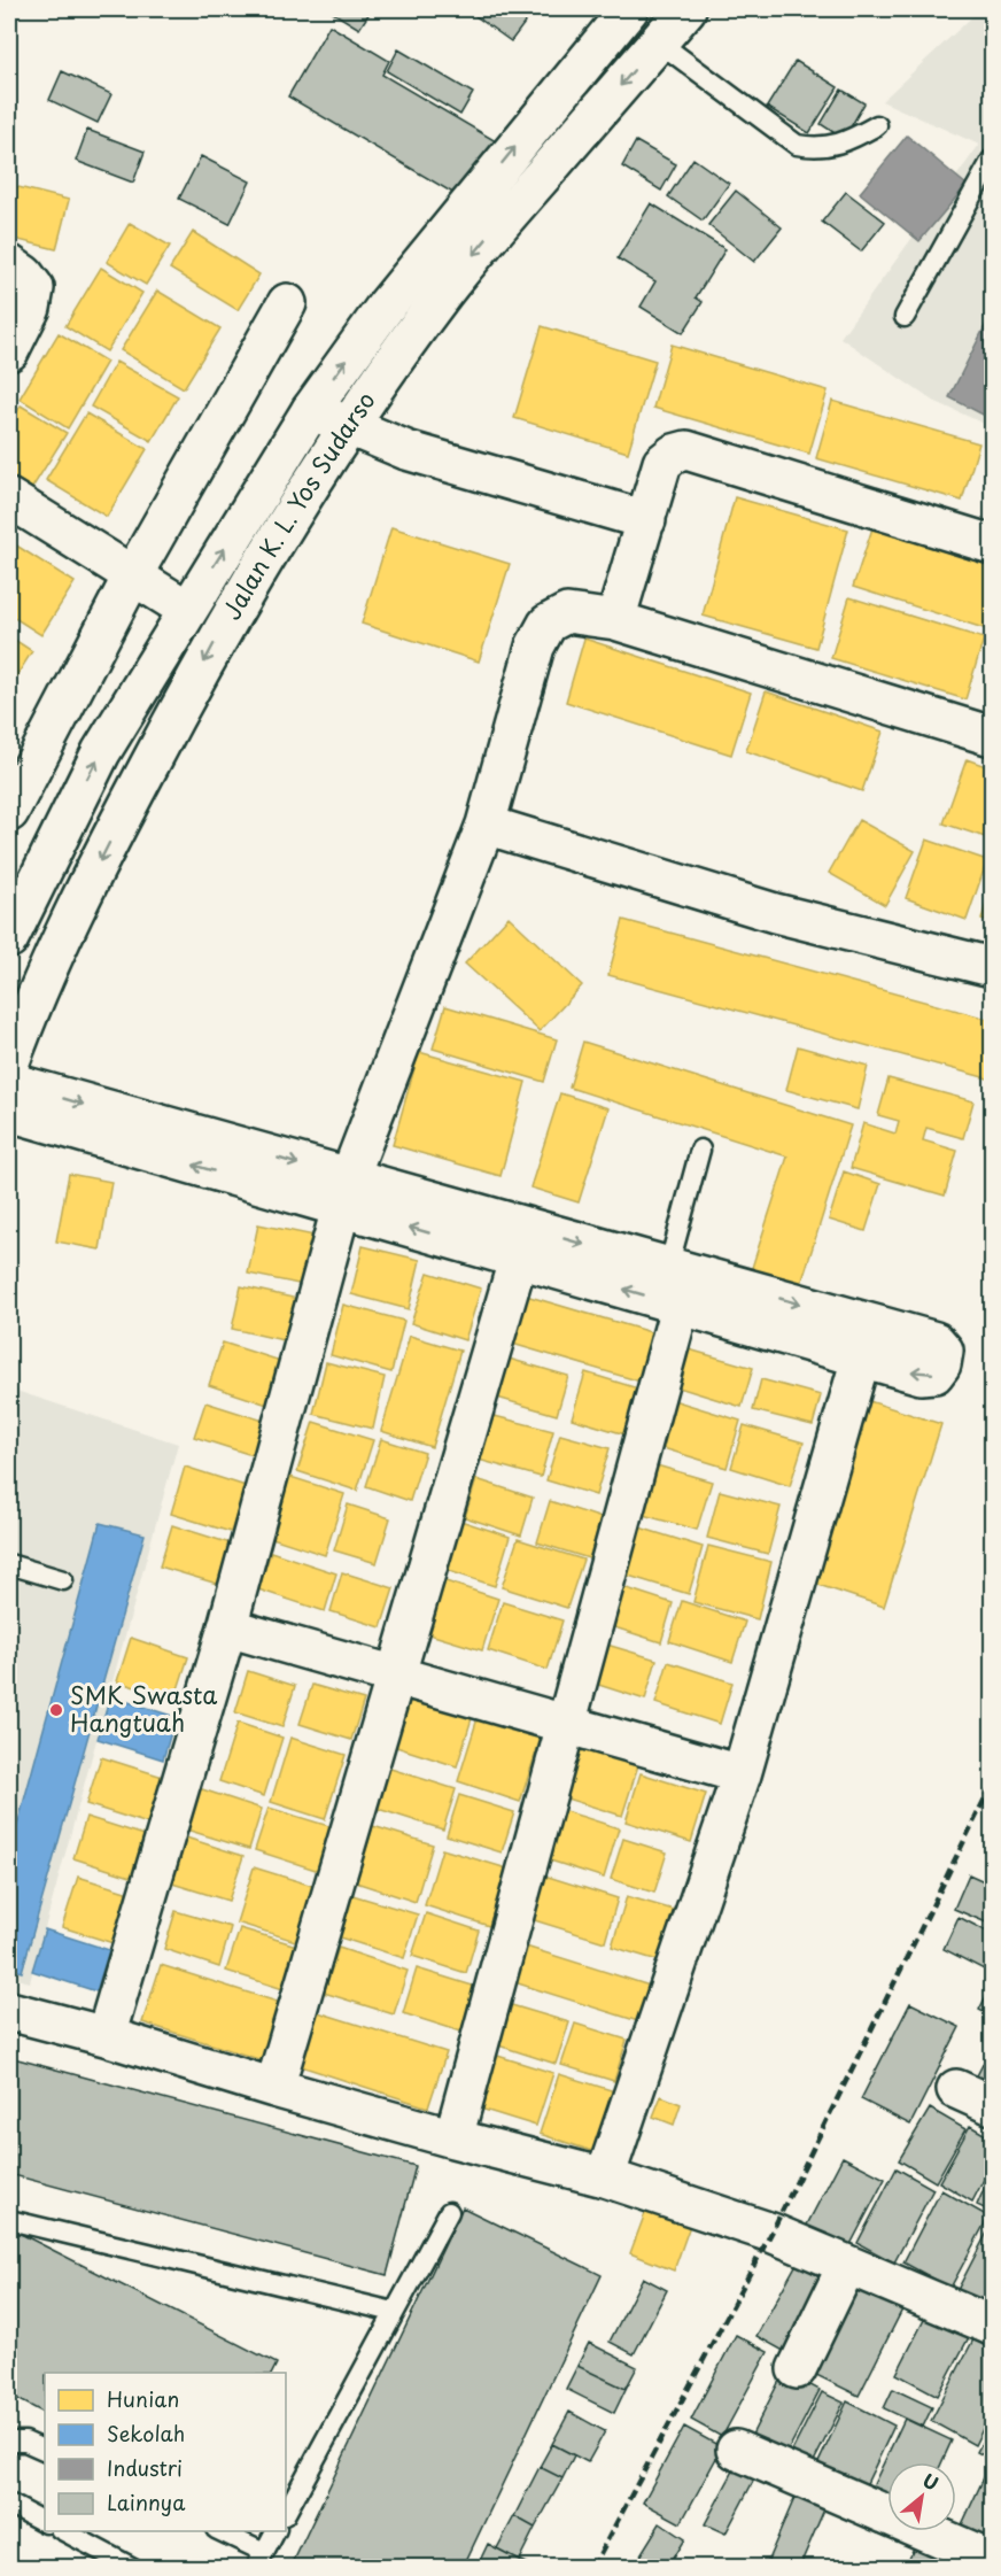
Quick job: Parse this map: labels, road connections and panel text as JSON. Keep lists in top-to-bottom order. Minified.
{"streets":{"main road":["Jalan K. L. Yos Sudarso"]},"places":["SMK Swasta Hangtuah"],"legend":["Hunian","Sekolah","Industri","Lainnya"],"north":"top right"}
